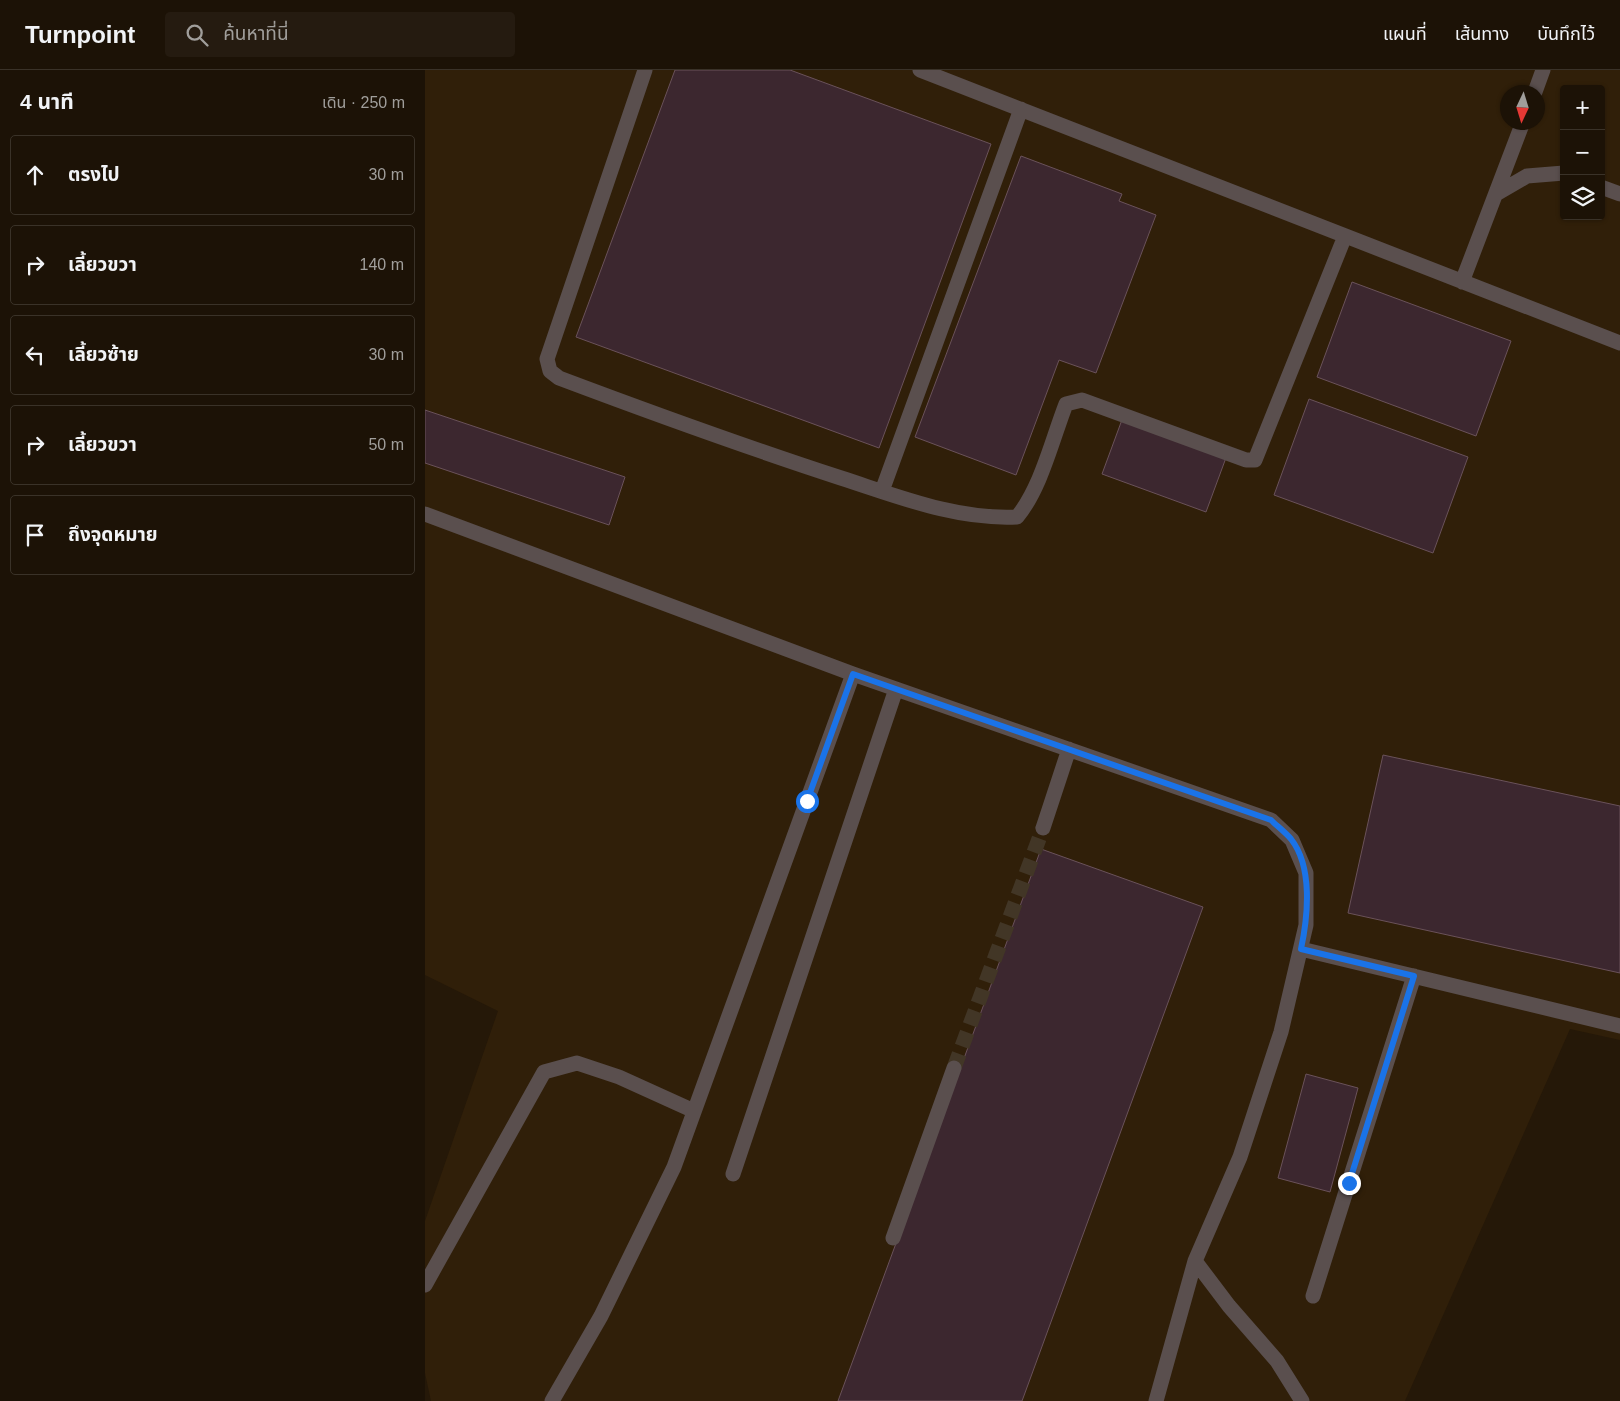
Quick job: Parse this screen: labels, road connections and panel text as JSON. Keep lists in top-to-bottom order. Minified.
{"north":"bottom","page":{"header":"Turnpoint","search":"ค้นหาที่นี่","nav":["แผนที่","เส้นทาง","บันทึกไว้"],"heading":["4 นาที","เดิน · 250 m"],"map_buttons":["+","−"],"list":[["ตรงไป","30 m"],["เลี้ยวขวา","140 m"],["เลี้ยวซ้าย","30 m"],["เลี้ยวขวา","50 m"],"ถึงจุดหมาย"]}}
